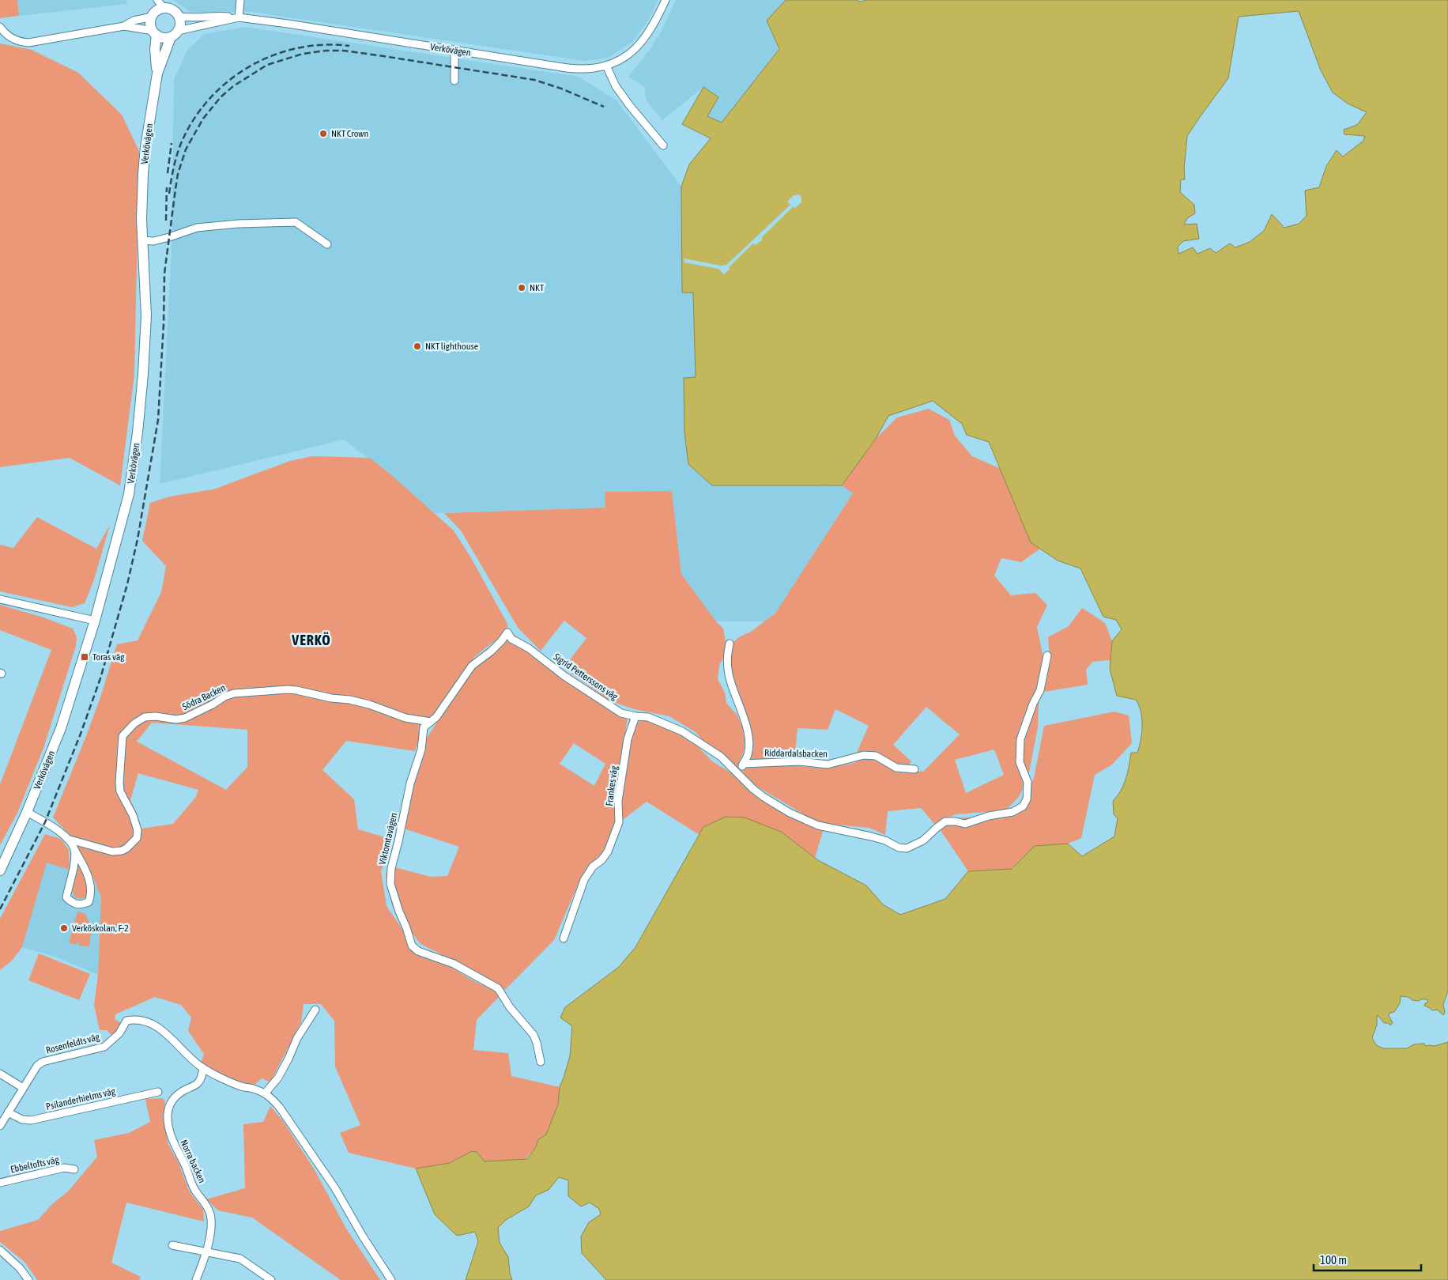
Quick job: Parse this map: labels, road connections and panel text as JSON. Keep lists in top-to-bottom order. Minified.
{"streets":{"main road":["Verkövägen"],"street":["Sigrid Petterssons väg","Södra Backen","Riddardalsbacken","Frankes väg","Viktomtavägen","Rosenfeldts väg","Psilanderhielms väg","Norra backen","Ebbeltofts väg"]},"crossings":[["Sigrid Petterssons väg","Frankes väg"],["Sigrid Petterssons väg","Viktomtavägen"],["Södra Backen","Viktomtavägen"],["Rosenfeldts väg","Psilanderhielms väg"],["Rosenfeldts väg","Norra backen"]],"districts":["VERKÖ"],"places":{"other":["NKT Crown","NKT","NKT lighthouse","Verköskolan, F-2"],"transit":["Toras väg"]},"scale_bar":"100 m"}
